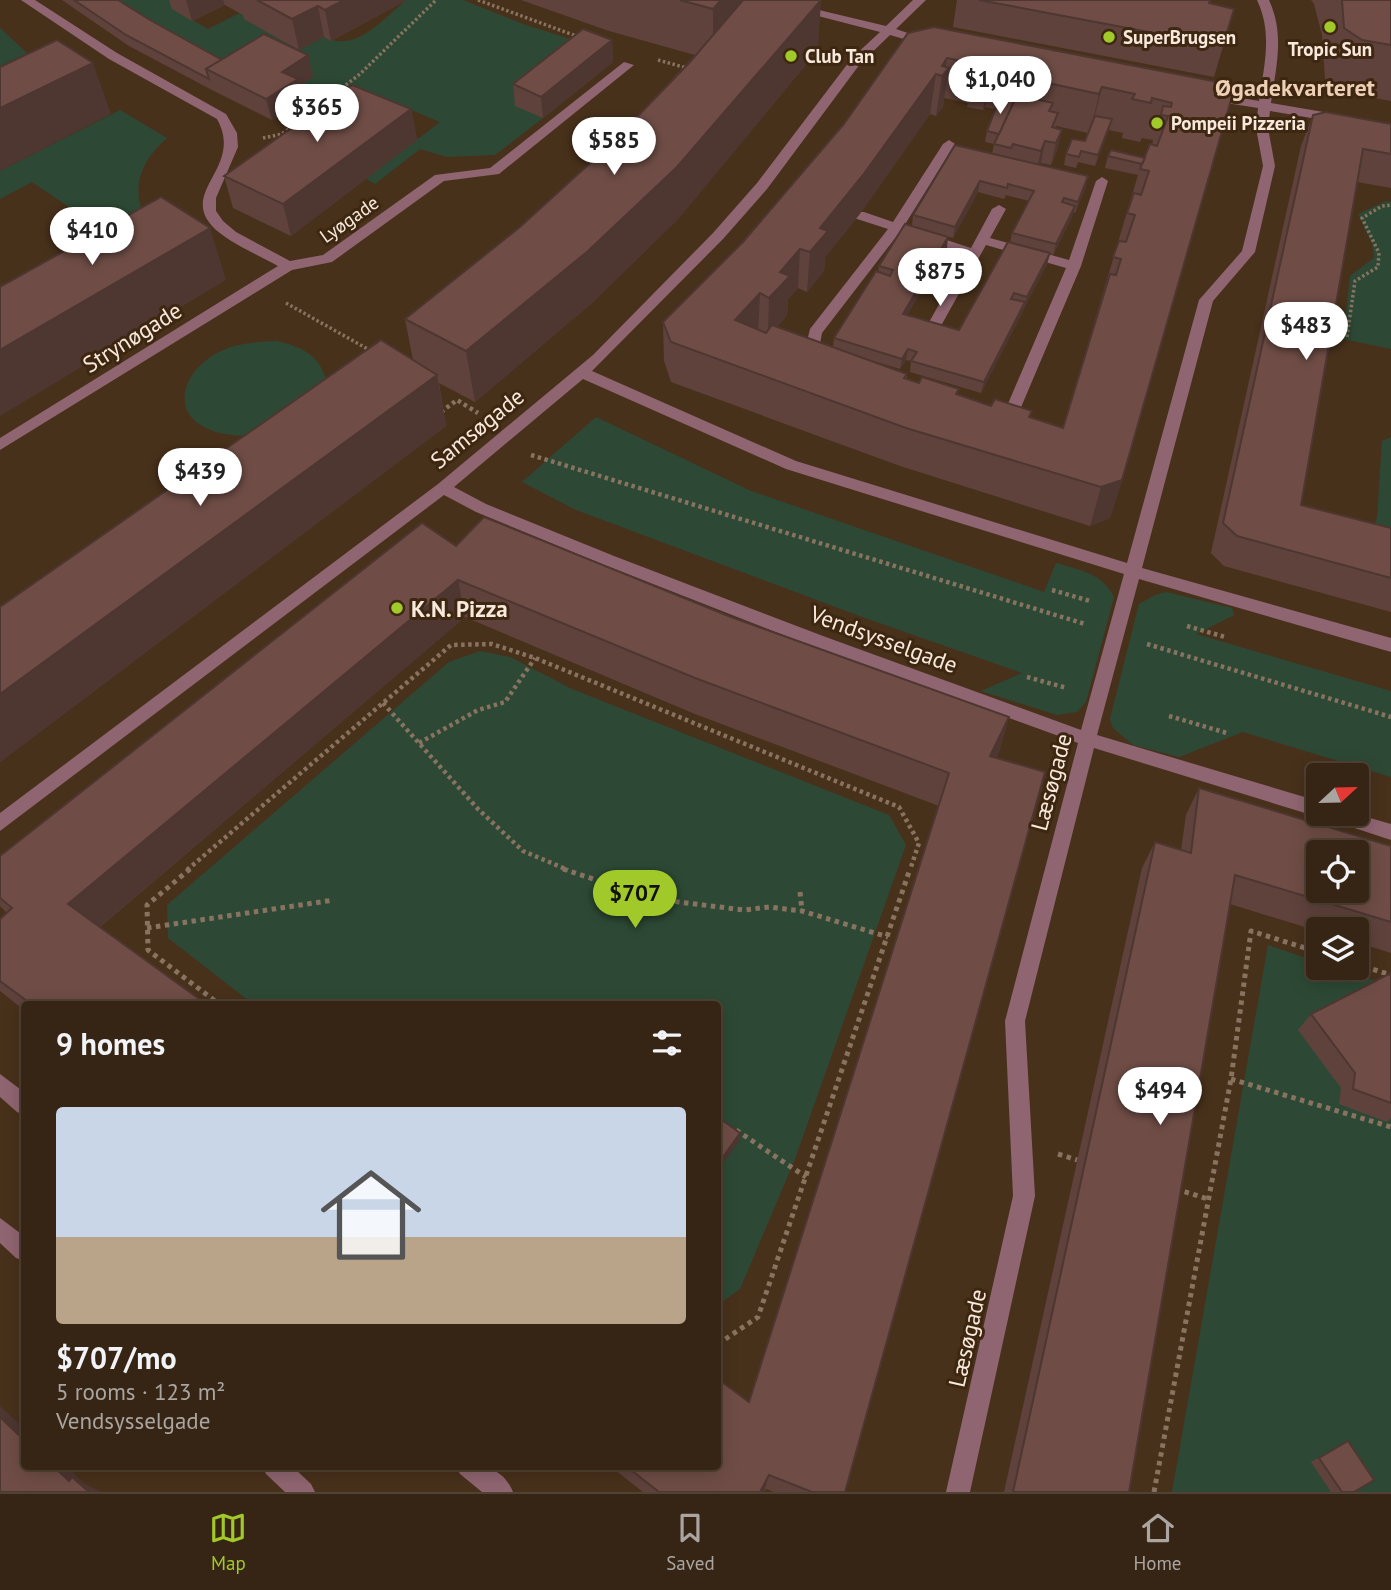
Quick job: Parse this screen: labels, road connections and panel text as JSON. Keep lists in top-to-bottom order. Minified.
{"streets":{"street":["Lyøgade","Strynøgade","Samsøgade","Vendsysselgade","Læsøgade"]},"crossings":[["Lyøgade","Strynøgade"],["Samsøgade","Vendsysselgade"],["Vendsysselgade","Læsøgade"]],"districts":["Øgadekvarteret"],"places":["Tropic Sun","SuperBrugsen","Club Tan","Pompeii Pizzeria","K.N. Pizza"],"north":"right","page":{"price":["$1,040","$365","$585","$410","$875","$483","$439","$707","$494"],"heading":"9 homes","list":[{"name":"$707/mo","note":"5 rooms · 123 m² · Vendsysselgade"}],"tabs":["Map","Saved","Home"]}}
